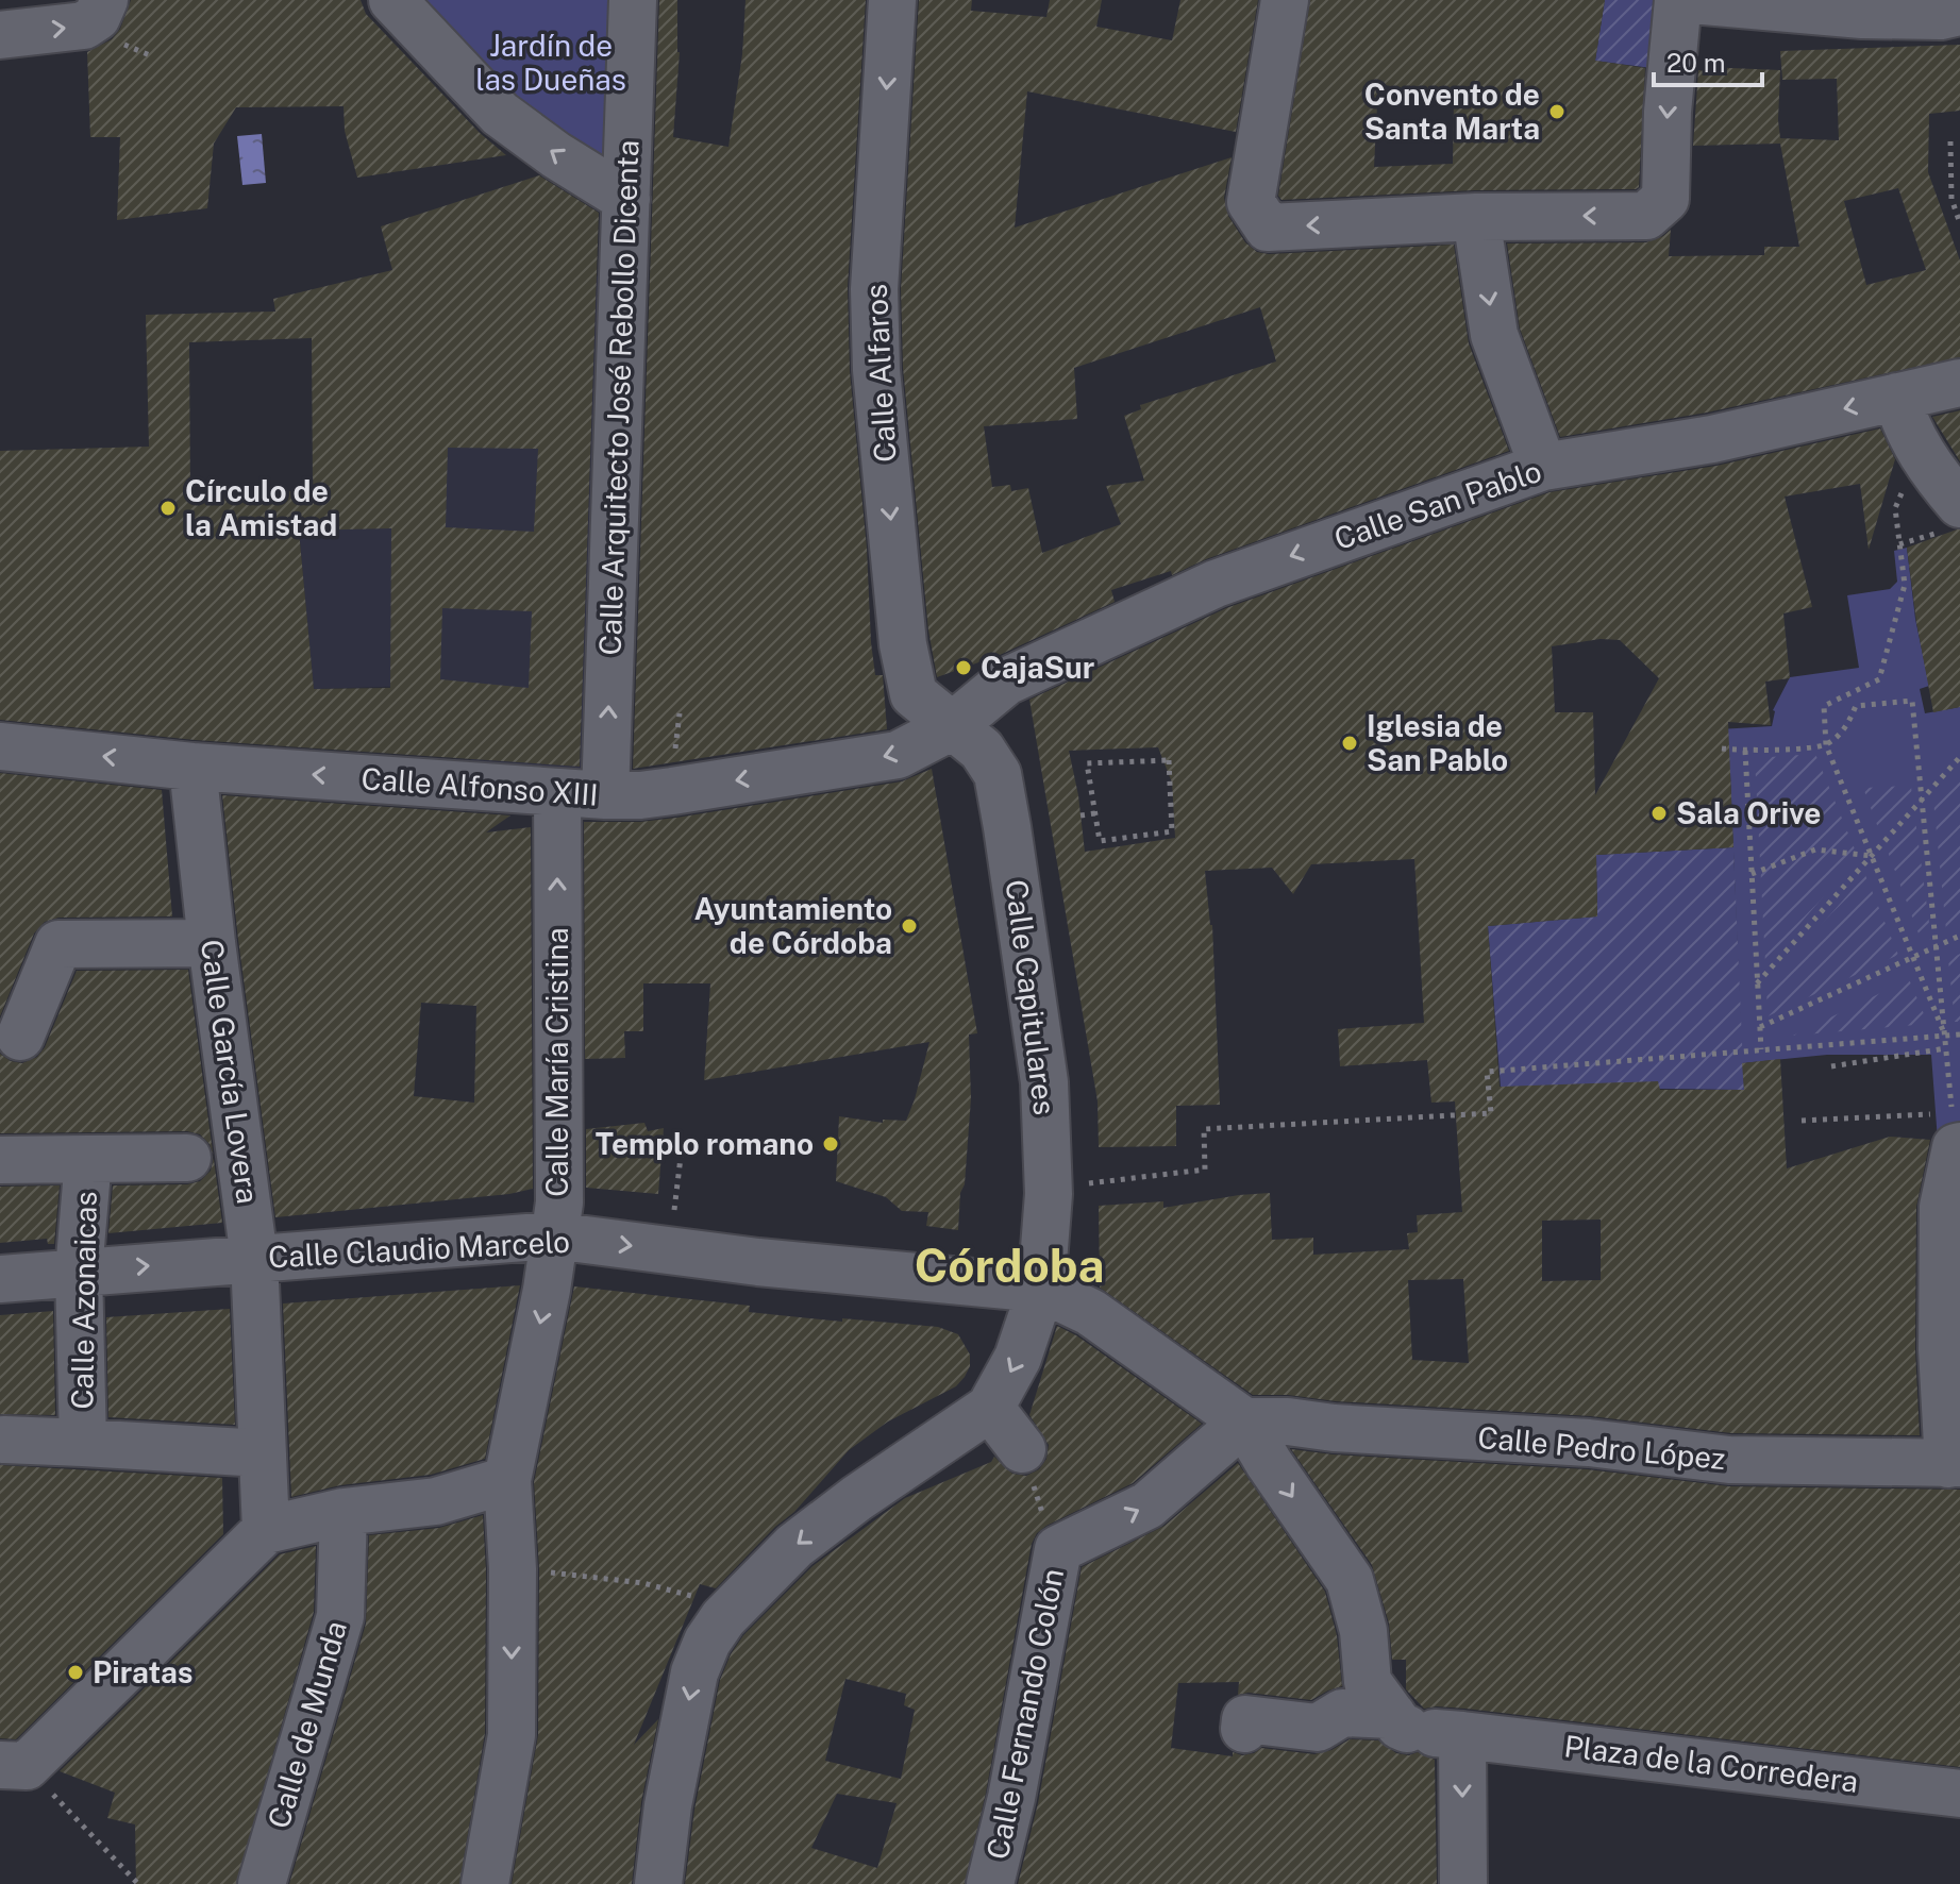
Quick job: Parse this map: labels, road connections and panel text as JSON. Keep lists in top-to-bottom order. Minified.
{"streets":{"street":["Calle Alfaros","Calle Arquitecto José Rebollo Dicenta","Calle San Pablo","Calle Alfonso XIII","Calle Capitulares","Calle María Cristina","Calle García Lovera","Calle Claudio Marcelo","Calle Azonaicas","Calle Pedro López","Calle Fernando Colón","Calle de Munda","Plaza de la Corredera"]},"crossings":[["Calle Alfaros","Calle San Pablo"],["Calle Alfaros","Calle Alfonso XIII"],["Calle Alfaros","Calle Capitulares"],["Calle Arquitecto José Rebollo Dicenta","Calle Alfonso XIII"],["Calle San Pablo","Calle Alfonso XIII"],["Calle San Pablo","Calle Capitulares"],["Calle Alfonso XIII","Calle Capitulares"],["Calle Alfonso XIII","Calle María Cristina"],["Calle Alfonso XIII","Calle García Lovera"],["Calle Capitulares","Calle Claudio Marcelo"],["Calle María Cristina","Calle Claudio Marcelo"],["Calle García Lovera","Calle Claudio Marcelo"],["Calle García Lovera","Calle Azonaicas"],["Calle Claudio Marcelo","Calle Azonaicas"]],"one_way":["Calle Alfaros","Calle Arquitecto José Rebollo Dicenta","Calle San Pablo","Calle Alfonso XIII"],"districts":["Córdoba"],"parks":["Jardín de las Dueñas"],"places":["Convento de Santa Marta","Círculo de la Amistad","CajaSur","Iglesia de San Pablo","Sala Orive","Ayuntamiento de Córdoba","Templo romano","Piratas"],"scale_bar":"20 m"}
